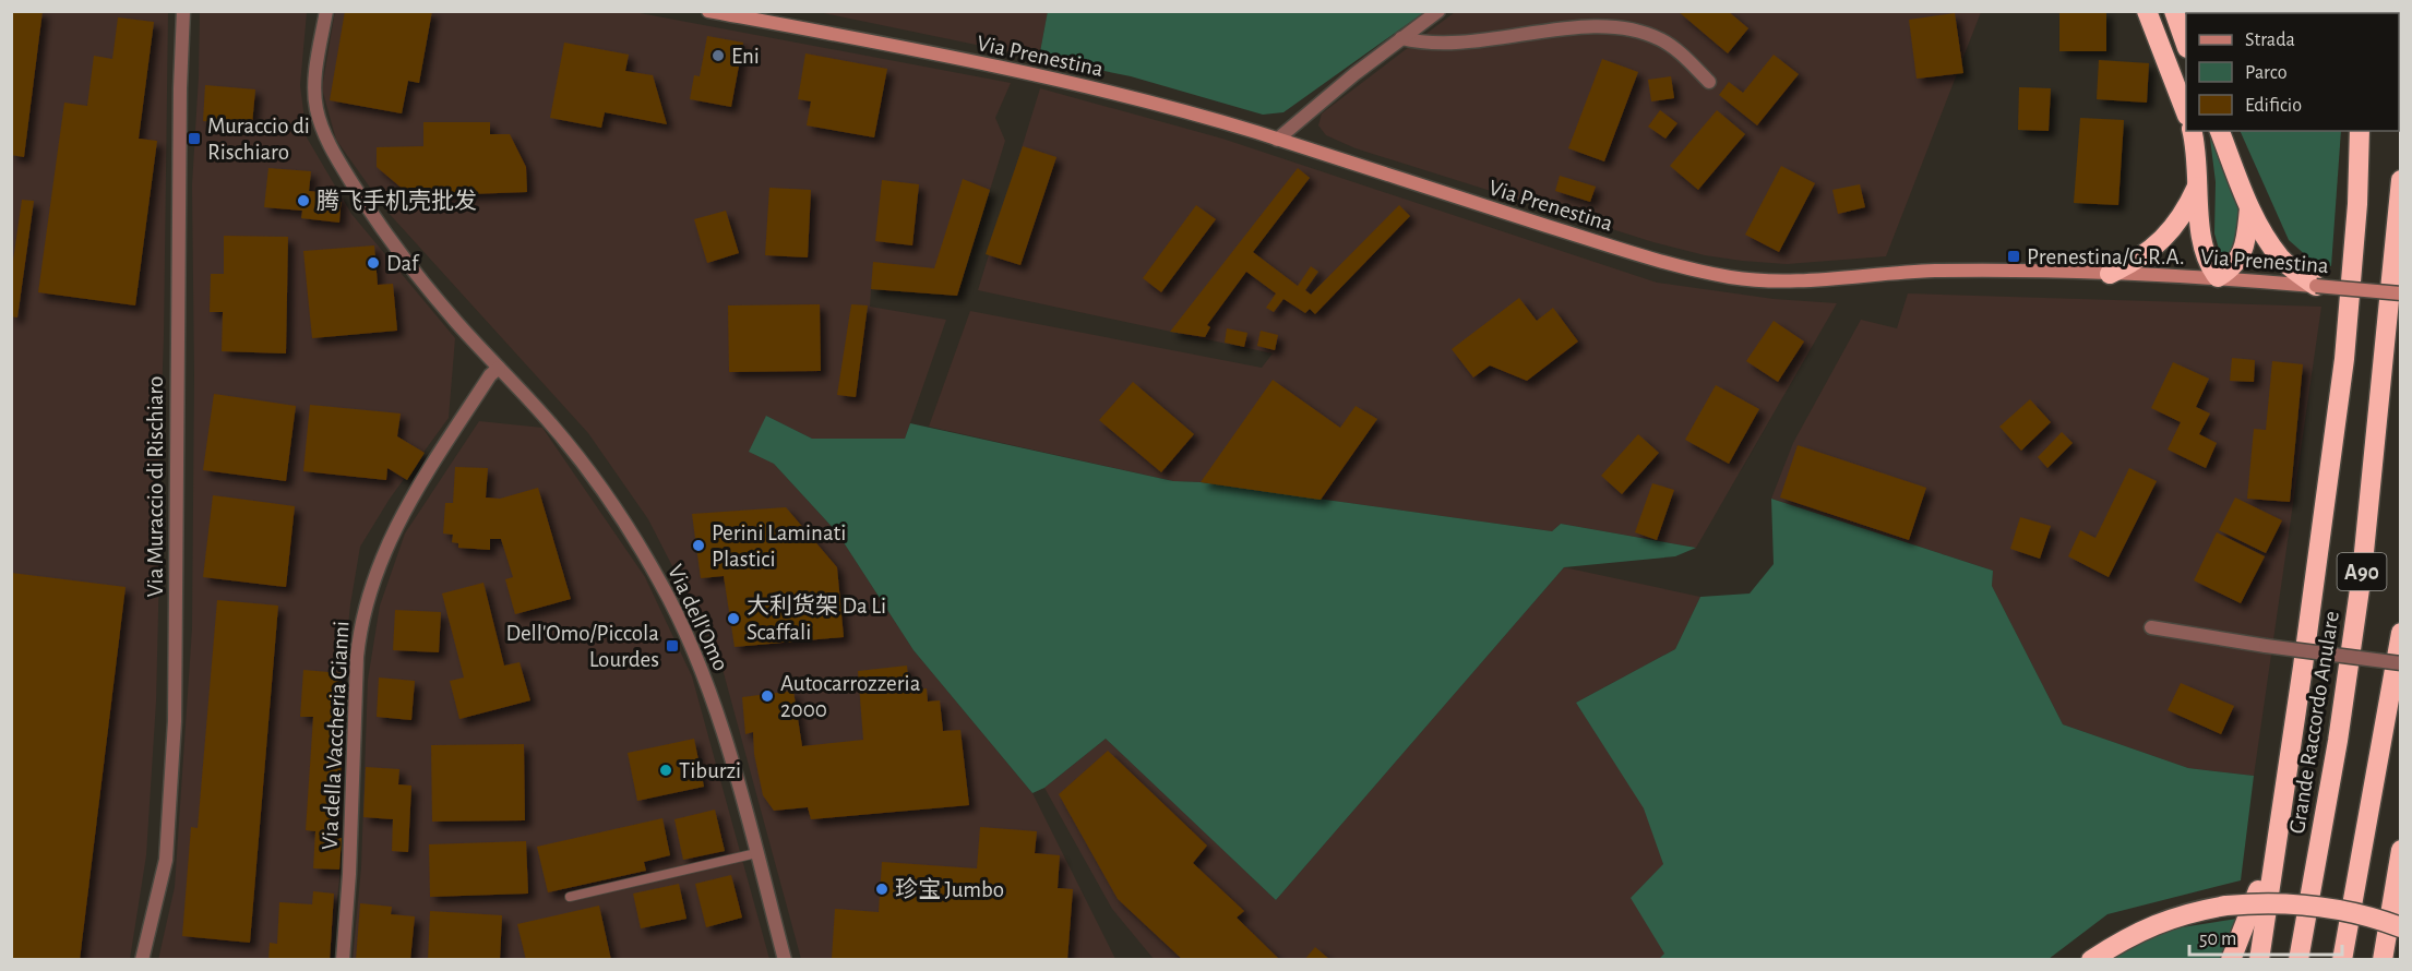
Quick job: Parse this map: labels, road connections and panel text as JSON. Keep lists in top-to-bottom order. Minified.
{"streets":{"highway":["A90","Grande Raccordo Anulare"],"main road":["Via Prenestina"],"street":["Via Muraccio di Rischiaro","Via dell'Omo","Via della Vaccheria Gianni"]},"crossings":[["Via dell'Omo","Via della Vaccheria Gianni"]],"places":{"other":["Eni","腾飞手机壳批发","Daf","Perini Laminati Plastici","大利货架 Da Li Scaffali","Autocarrozzeria 2000","Tiburzi","珍宝 Jumbo"],"transit":["Muraccio di Rischiaro","Prenestina/G.R.A.","Dell'Omo/Piccola Lourdes"]},"legend":["Strada","Parco","Edificio"],"scale_bar":"50 m"}
